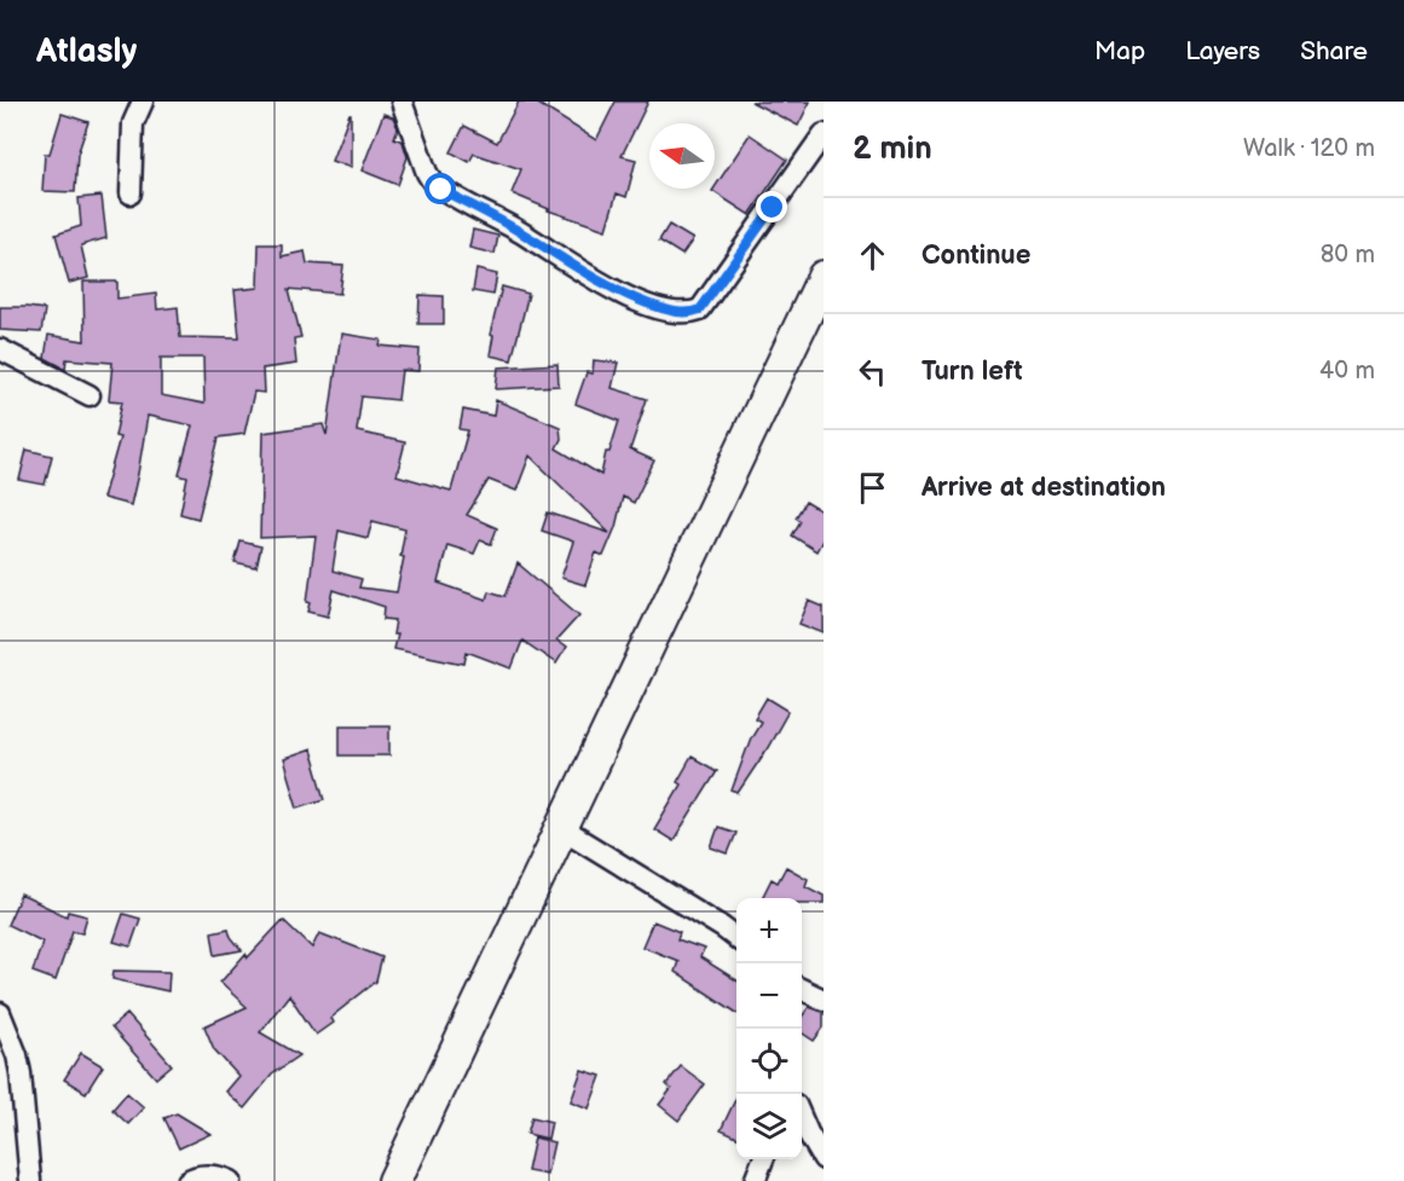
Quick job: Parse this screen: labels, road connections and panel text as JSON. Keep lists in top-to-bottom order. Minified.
{"north":"left","page":{"header":"Atlasly","nav":["Map","Layers","Share"],"heading":["2 min","Walk · 120 m"],"list":[["Continue","80 m"],["Turn left","40 m"],"Arrive at destination"],"map_buttons":["+","−"]}}
